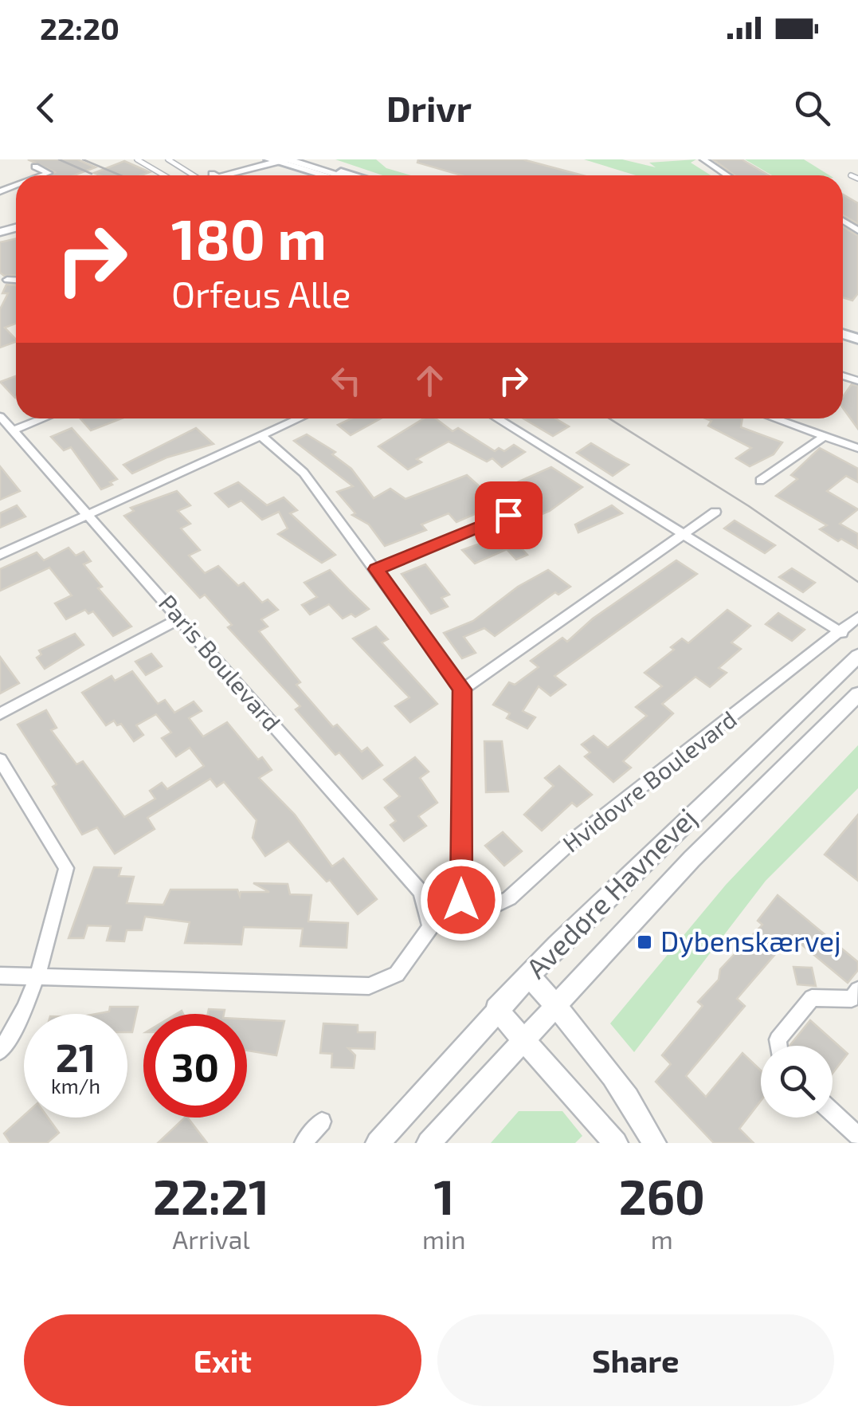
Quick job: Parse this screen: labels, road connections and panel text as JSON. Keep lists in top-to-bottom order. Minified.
{"streets":{"street":["Paris Boulevard","Hvidovre Boulevard","Avedøre Havnevej"]},"crossings":[["Paris Boulevard","Hvidovre Boulevard"]],"places":{"transit":["Dybenskærvej"]},"page":{"status":"22:20","header":"Drivr","turn":["180 m","Orfeus Alle"],"speed":"21 km/h","limit":"30","eta":["22:21","Arrival","1","min","260","m"],"buttons":["Exit","Share"]}}
